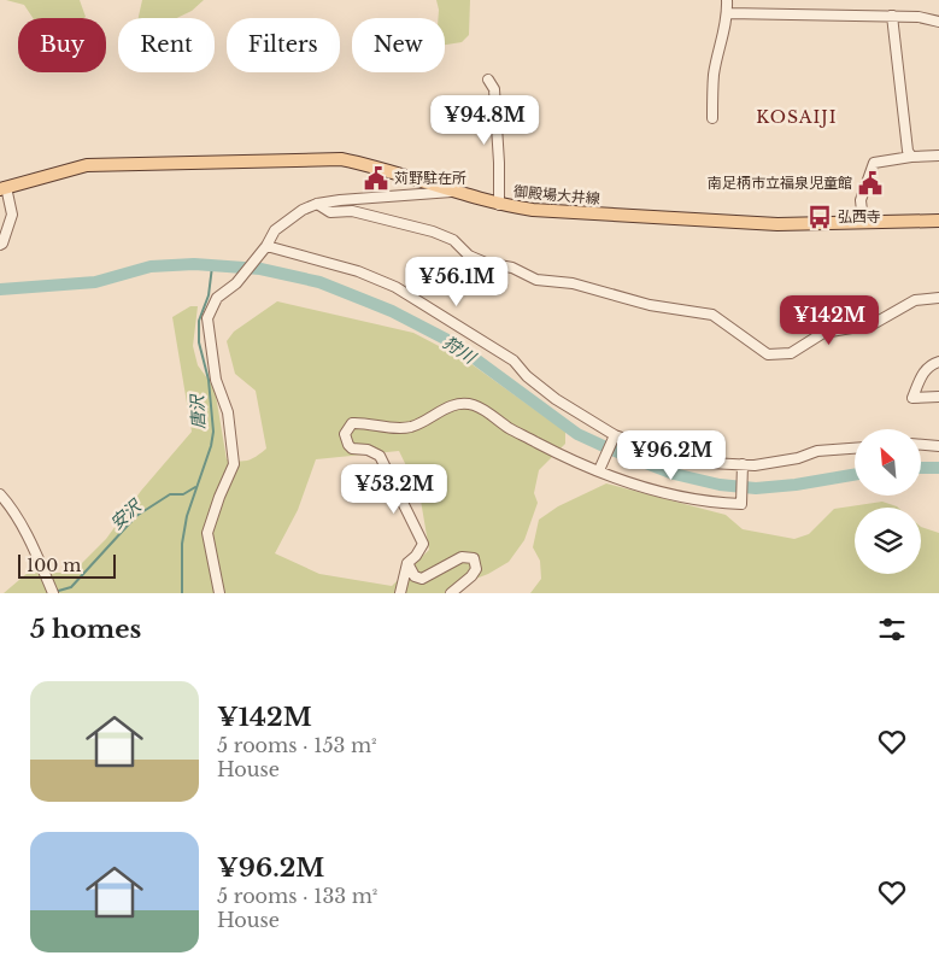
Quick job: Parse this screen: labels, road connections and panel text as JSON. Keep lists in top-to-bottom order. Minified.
{"streets":{"main road":["御殿場大井線"]},"districts":["KOSAIJI"],"water":["狩川","唐沢","安沢"],"places":{"public building":["苅野駐在所","南足柄市立福泉児童館"],"bus stop":["弘西寺"]},"scale_bar":"100 m","north":"top left","page":{"chip":["Buy","Rent","Filters","New"],"price":["¥94.8M","¥56.1M","¥142M","¥96.2M","¥53.2M"],"scale":"100 m","heading":"5 homes","list":[{"name":"¥142M","note":"5 rooms · 153 m² · House"},{"name":"¥96.2M","note":"5 rooms · 133 m² · House"}]}}
